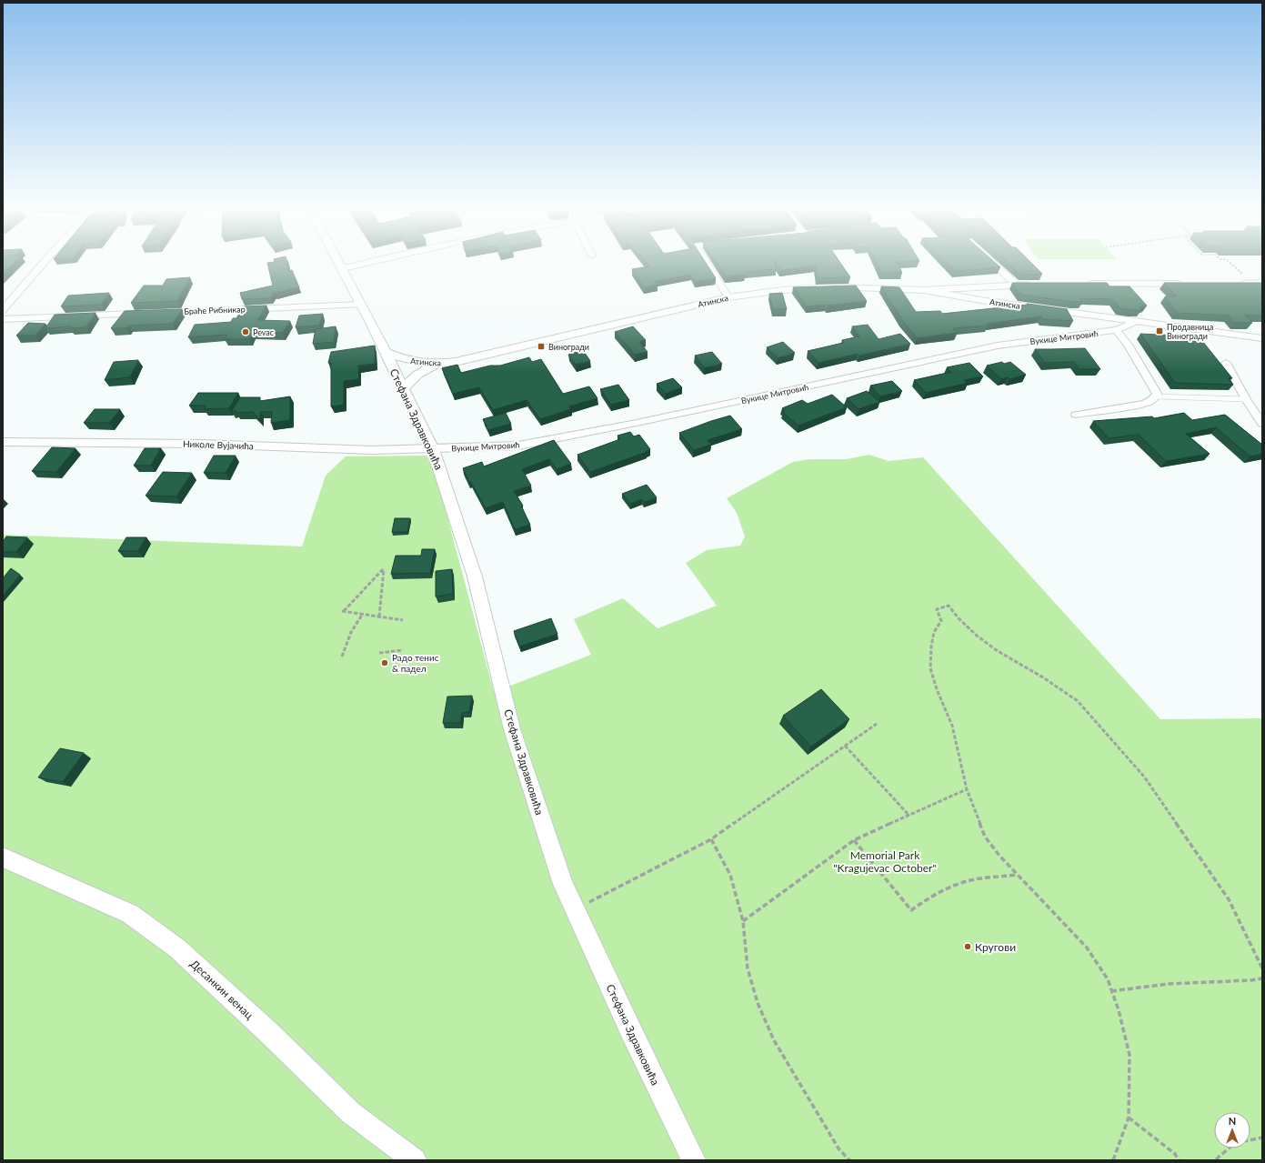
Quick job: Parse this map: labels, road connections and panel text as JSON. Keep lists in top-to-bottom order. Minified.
{"streets":{"street":["Атинска","Браће Рибникар","Вукице Митровић","Стефана Здравковића","Николе Вујачића","Десанкин венац"]},"crossings":[["Атинска","Вукице Митровић"],["Атинска","Стефана Здравковића"],["Браће Рибникар","Стефана Здравковића"],["Вукице Митровић","Стефана Здравковића"],["Вукице Митровић","Николе Вујачића"],["Стефана Здравковића","Николе Вујачића"]],"parks":["Memorial Park \"Kragujevac October\""],"places":{"transit":["Продавница Виногради","Виногради"],"other":["Pevac","Радо тенис & падел","Кругови"]},"north":"top"}
